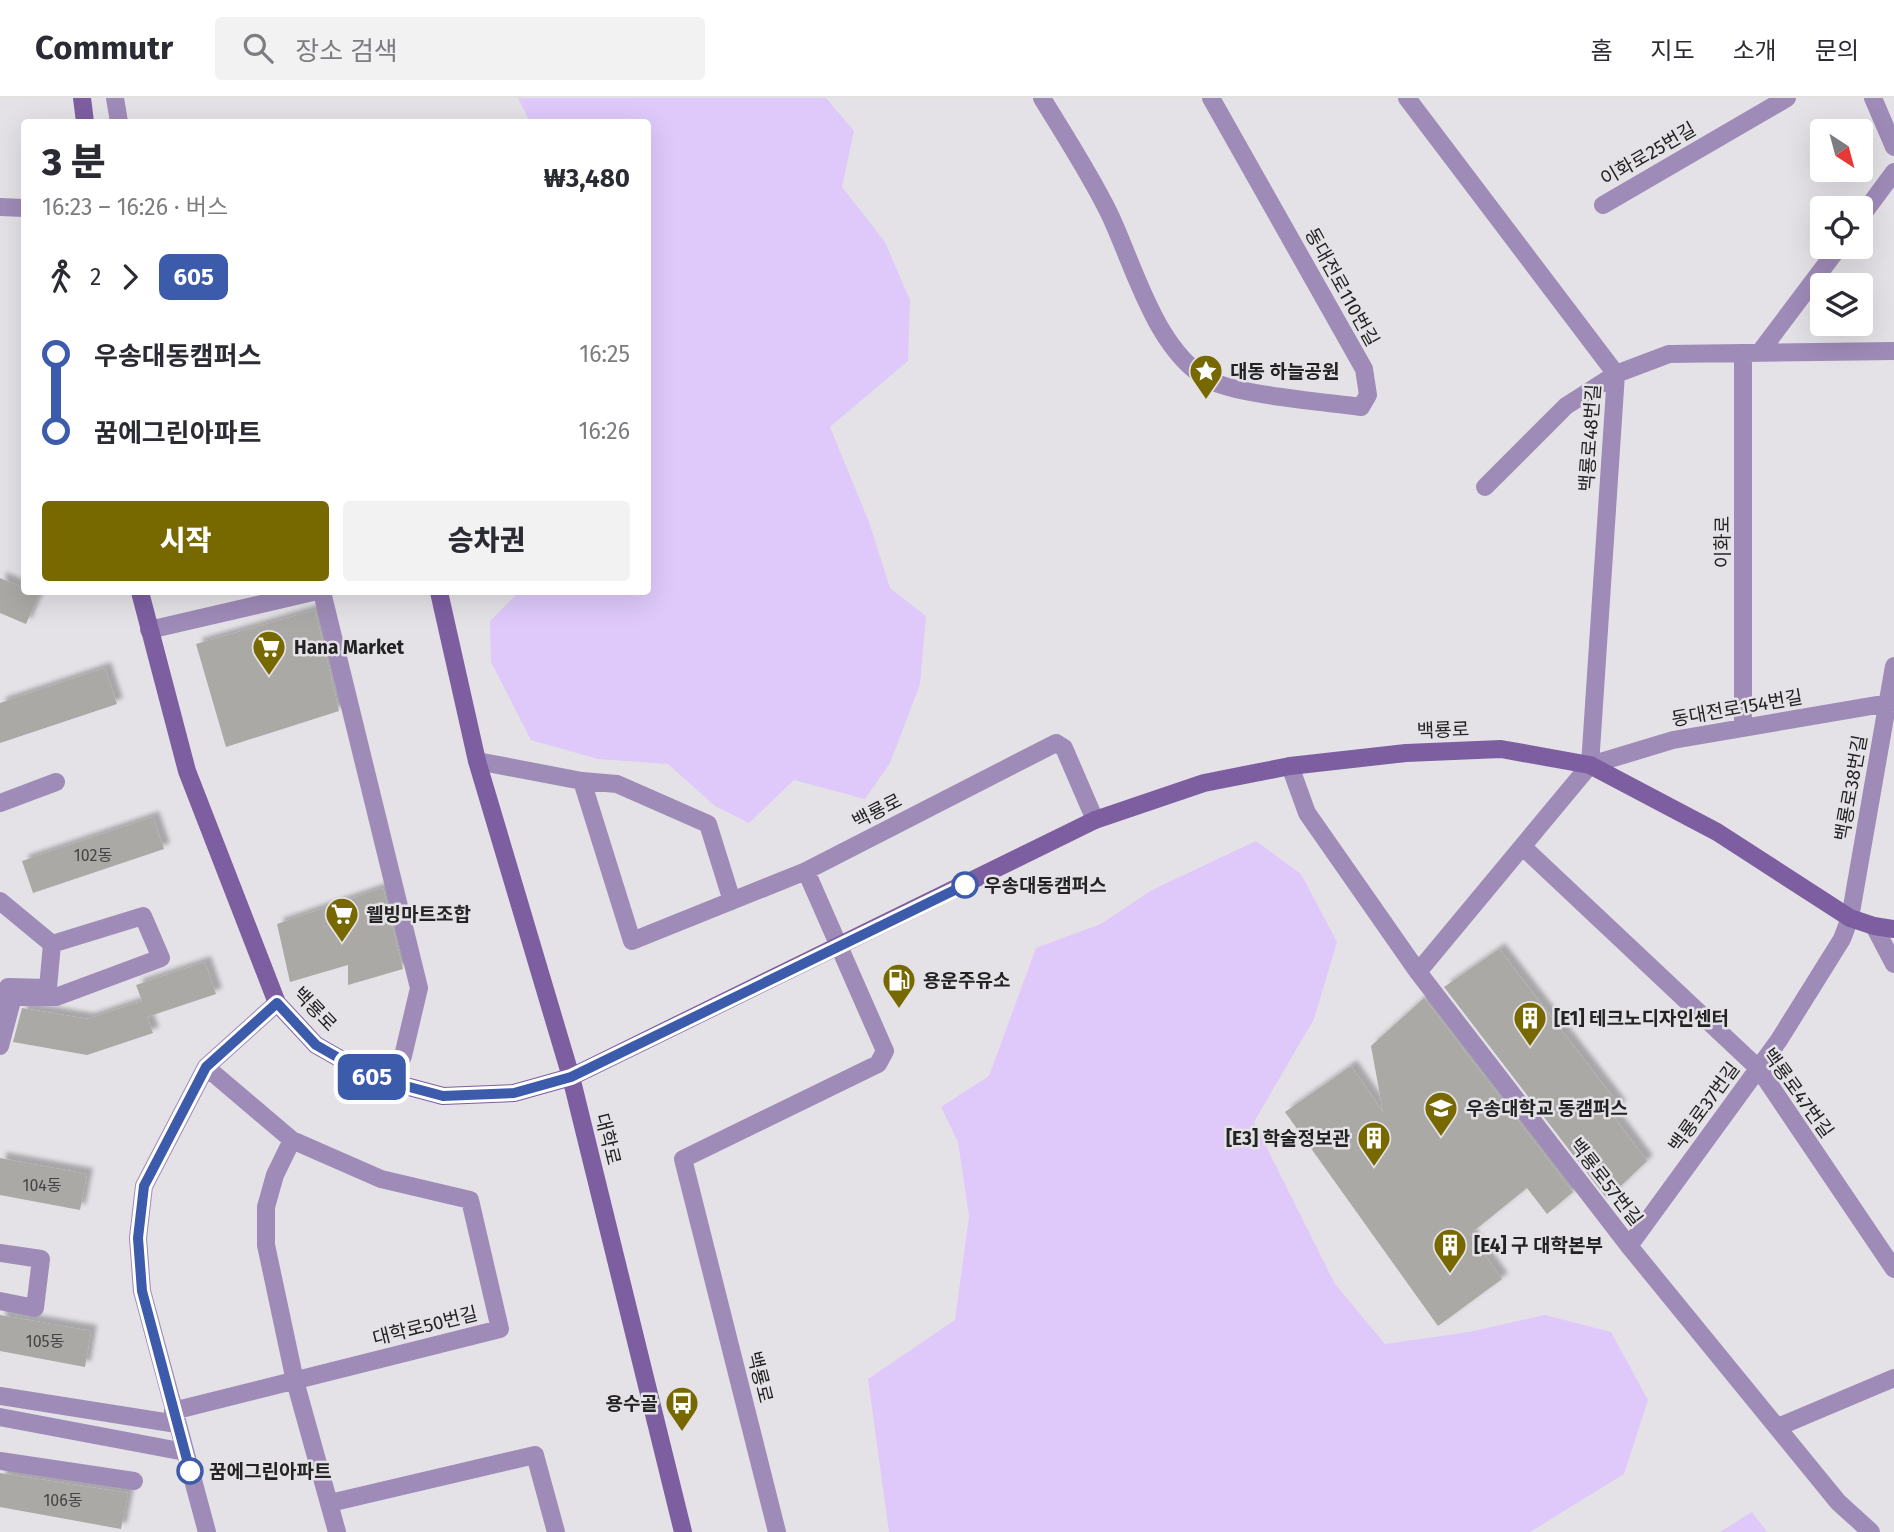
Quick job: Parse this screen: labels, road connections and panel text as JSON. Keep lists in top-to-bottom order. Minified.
{"streets":{"main road":["백룡로","대학로"],"street":["이화로25번길","동대전로110번길","백룡로48번길","이화로","동대전로154번길","백룡로38번길","백룡로47번길","백룡로37번길","백룡로57번길","대학로50번길"]},"crossings":[["백룡로48번길","동대전로154번길"],["백룡로48번길","백룡로"],["이화로","동대전로154번길"],["동대전로154번길","백룡로"],["동대전로154번길","백룡로38번길"],["백룡로","백룡로38번길"],["백룡로","백룡로37번길"],["백룡로","대학로"],["백룡로","백룡로57번길"],["백룡로38번길","백룡로37번길"],["백룡로47번길","백룡로37번길"],["백룡로37번길","백룡로57번길"]],"places":{"place":["대동 하늘공원"],"supermarket":["Hana Market","웰빙마트조합"],"other":["우송대동캠퍼스","꿈에그린아파트"],"fuel station":["용운주유소"],"building":["[E1] 테크노디자인센터","[E3] 학술정보관","[E4] 구 대학본부"],"school or university":["우송대학교 동캠퍼스"],"bus stop":["용수골"]},"lines":["bus line 605"],"house_numbers":["102동","104동","105동","106동"],"north":"bottom right","page":{"header":"Commutr","search":"장소 검색","nav":["홈","지도","소개","문의"],"on_map":"605","heading":["3 분","16:23 – 16:26 · 버스","₩3,480"],"legs":["2","605"],"list":[{"name":"우송대동캠퍼스","value":"16:25"},{"name":"꿈에그린아파트","value":"16:26"}],"buttons":["시작","승차권"]}}
